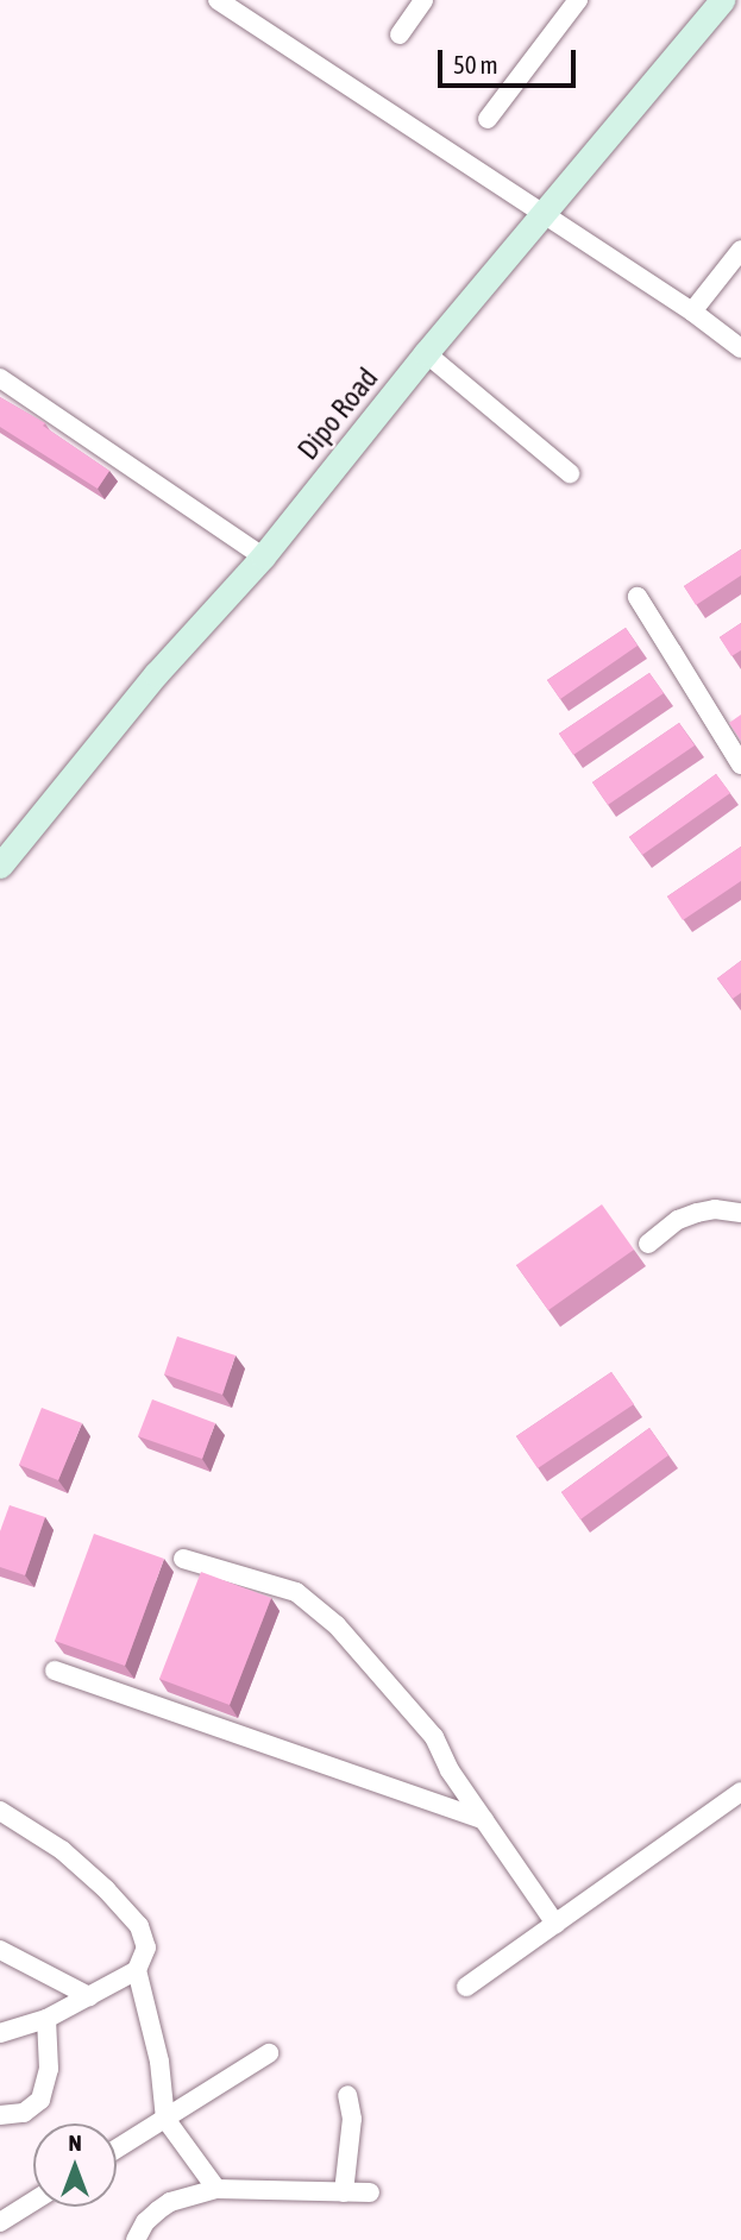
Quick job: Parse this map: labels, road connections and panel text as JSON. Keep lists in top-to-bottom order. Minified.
{"streets":{"main road":["Dipo Road"]},"scale_bar":"50 m","north":"top"}
